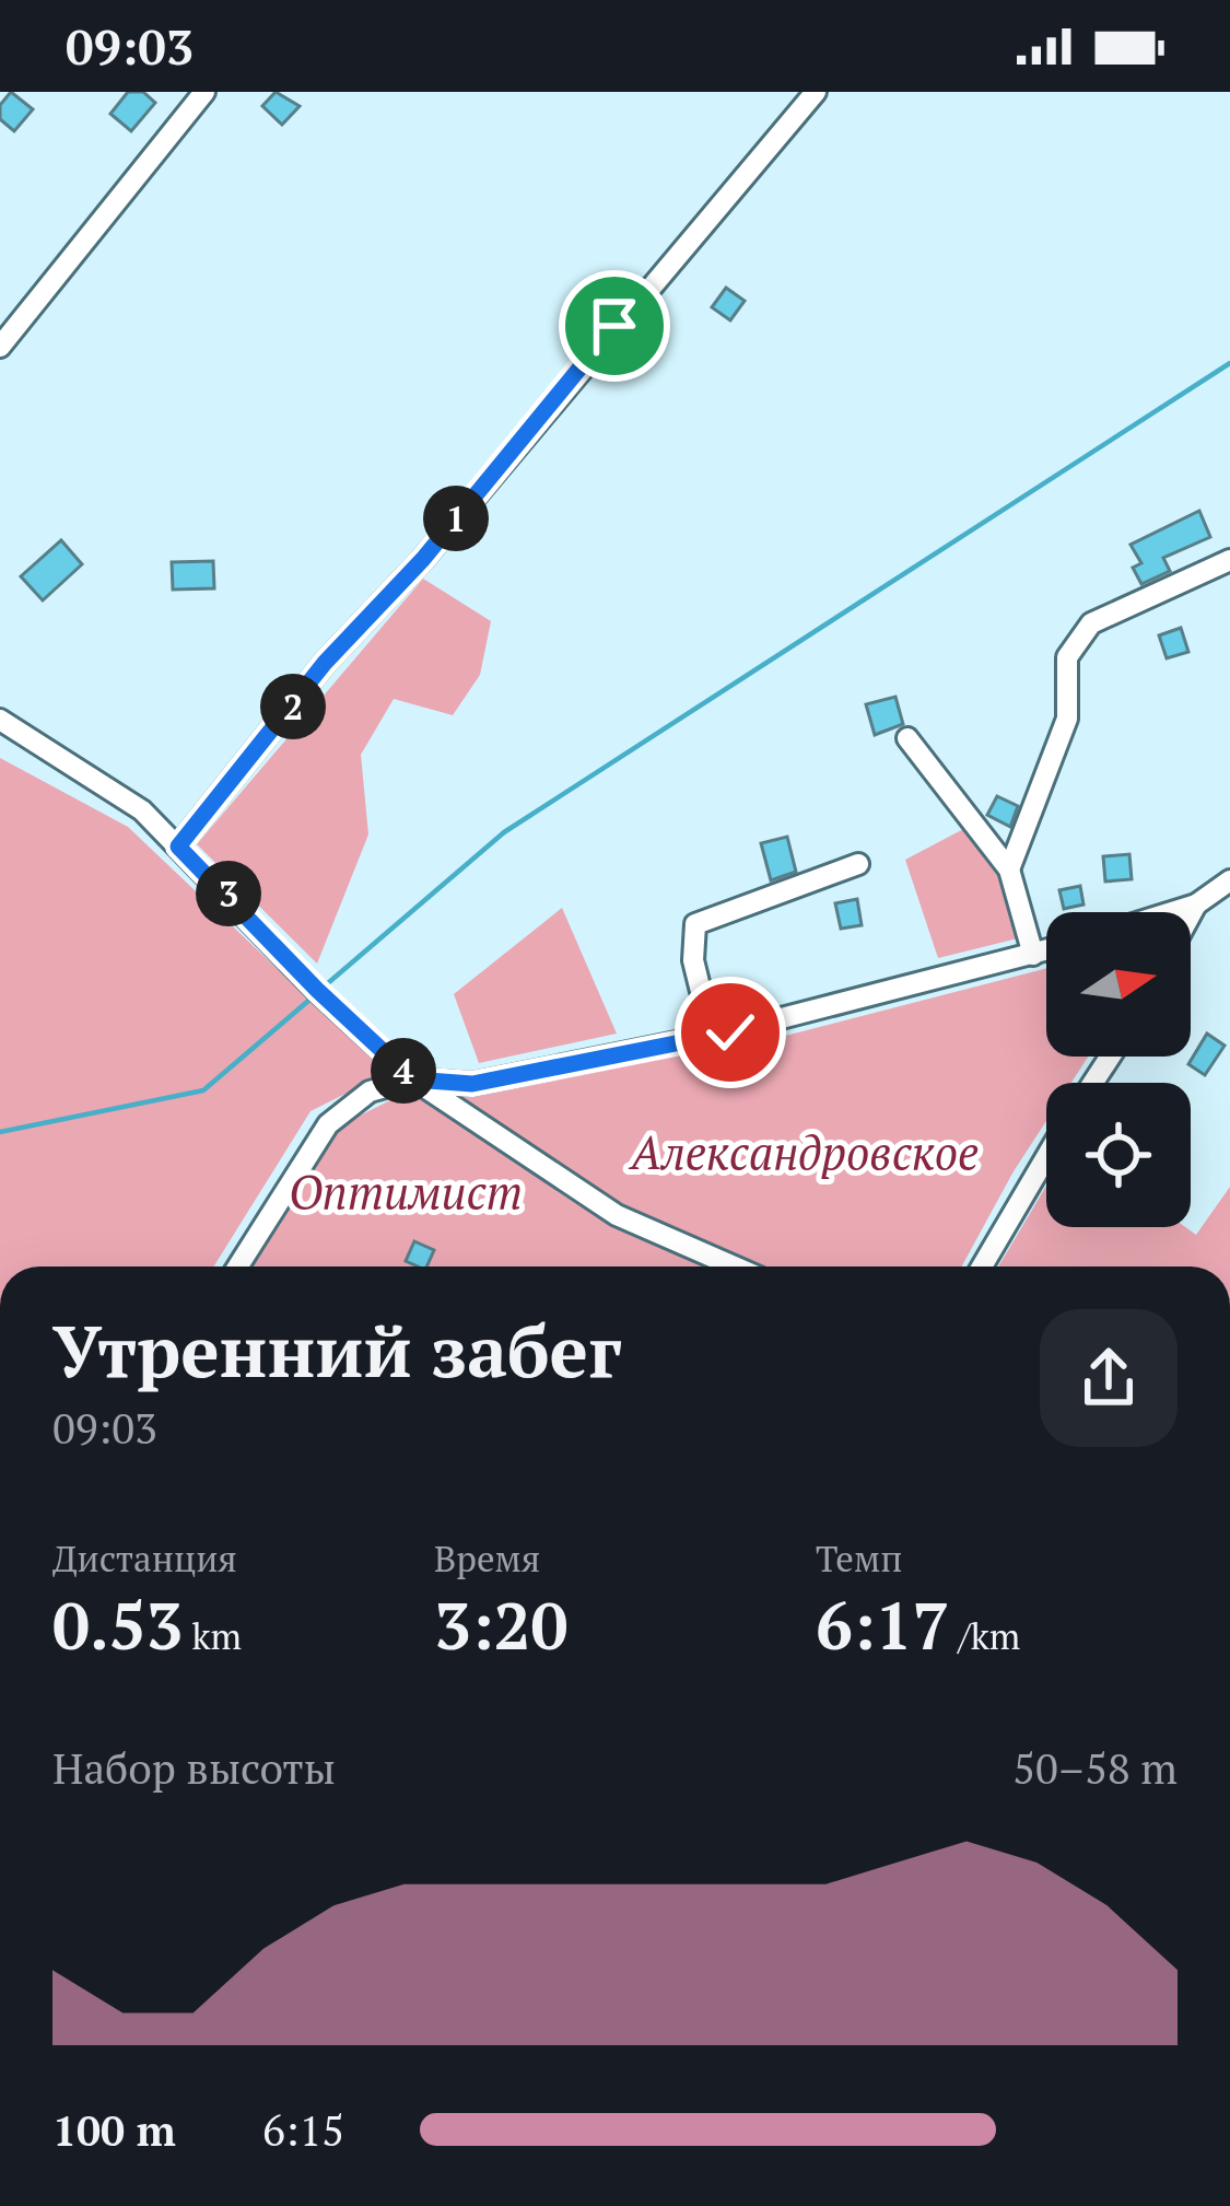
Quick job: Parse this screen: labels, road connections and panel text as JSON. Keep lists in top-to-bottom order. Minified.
{"parks":["Александровское","Оптимист"],"north":"right","page":{"status":"09:03","pins":["1","2","3","4"],"heading":["Утренний забег","09:03"],"stats":[["Дистанция","0.53 km"],["Время","3:20"],["Темп","6:17 /km"]],"chart":["Набор высоты","50–58 m"],"list":[{"name":"100 m","note":"6:15"}]}}
